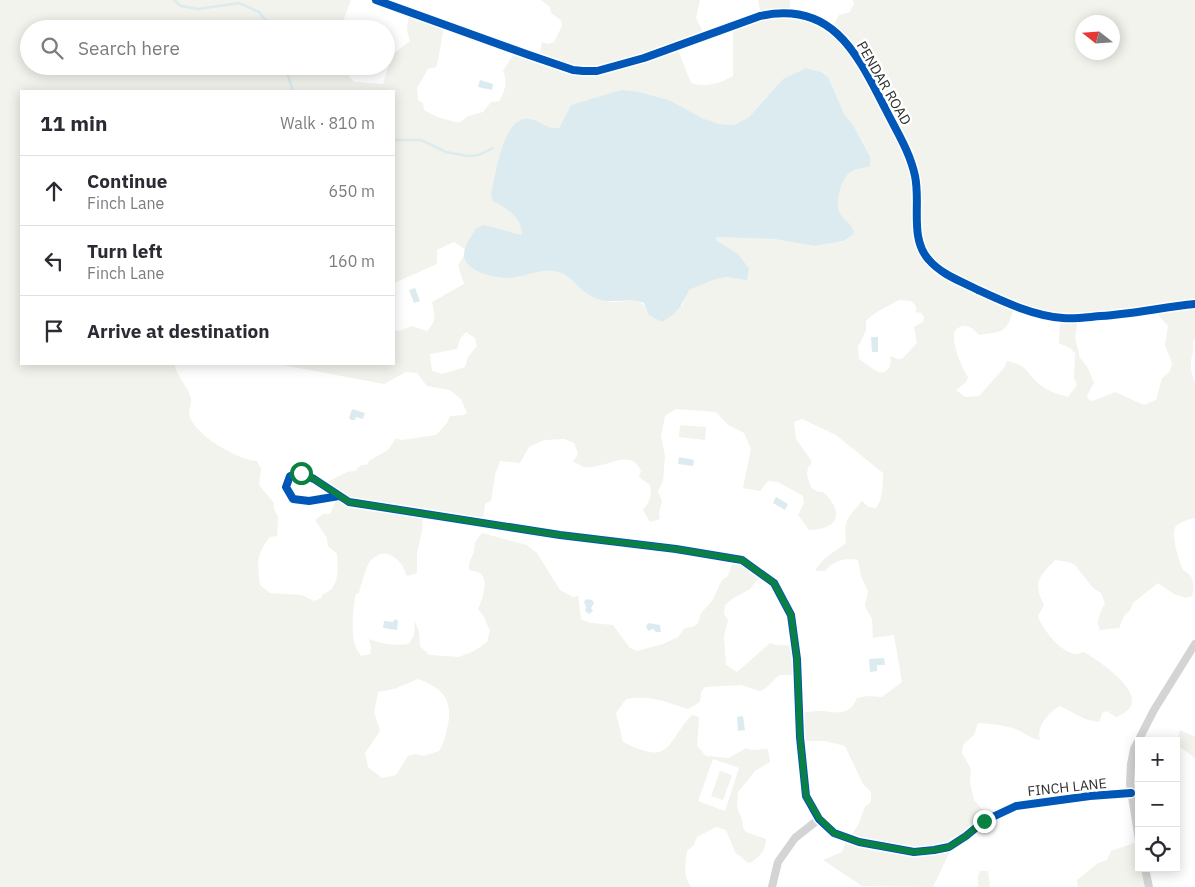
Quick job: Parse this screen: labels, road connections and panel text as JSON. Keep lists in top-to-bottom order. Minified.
{"streets":{"street":["PENDAR ROAD","FINCH LANE"]},"north":"left","page":{"search":"Search here","heading":["11 min","Walk · 810 m"],"list":[["Continue","Finch Lane","650 m"],["Turn left","Finch Lane","160 m"],"Arrive at destination"],"map_buttons":["+","−"]}}
